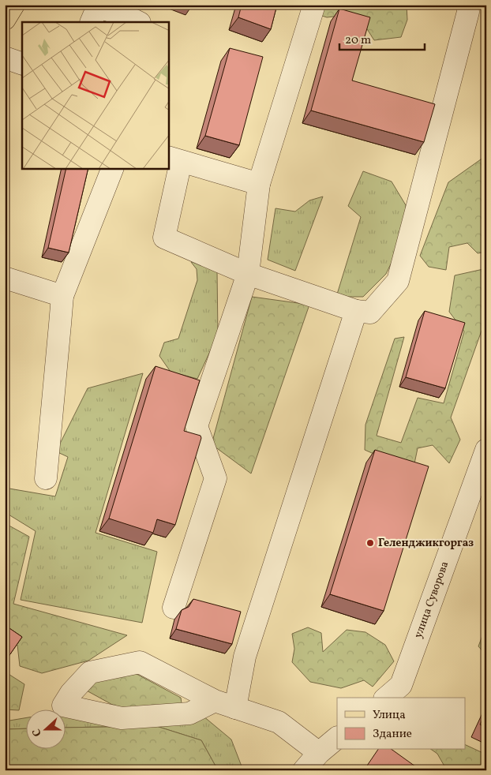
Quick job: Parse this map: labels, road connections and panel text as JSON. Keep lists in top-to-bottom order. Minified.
{"streets":{"street":["улица Суворова"]},"places":["Геленджикгоргаз"],"legend":["Улица","Здание"],"scale_bar":"20 m","north":"left"}
